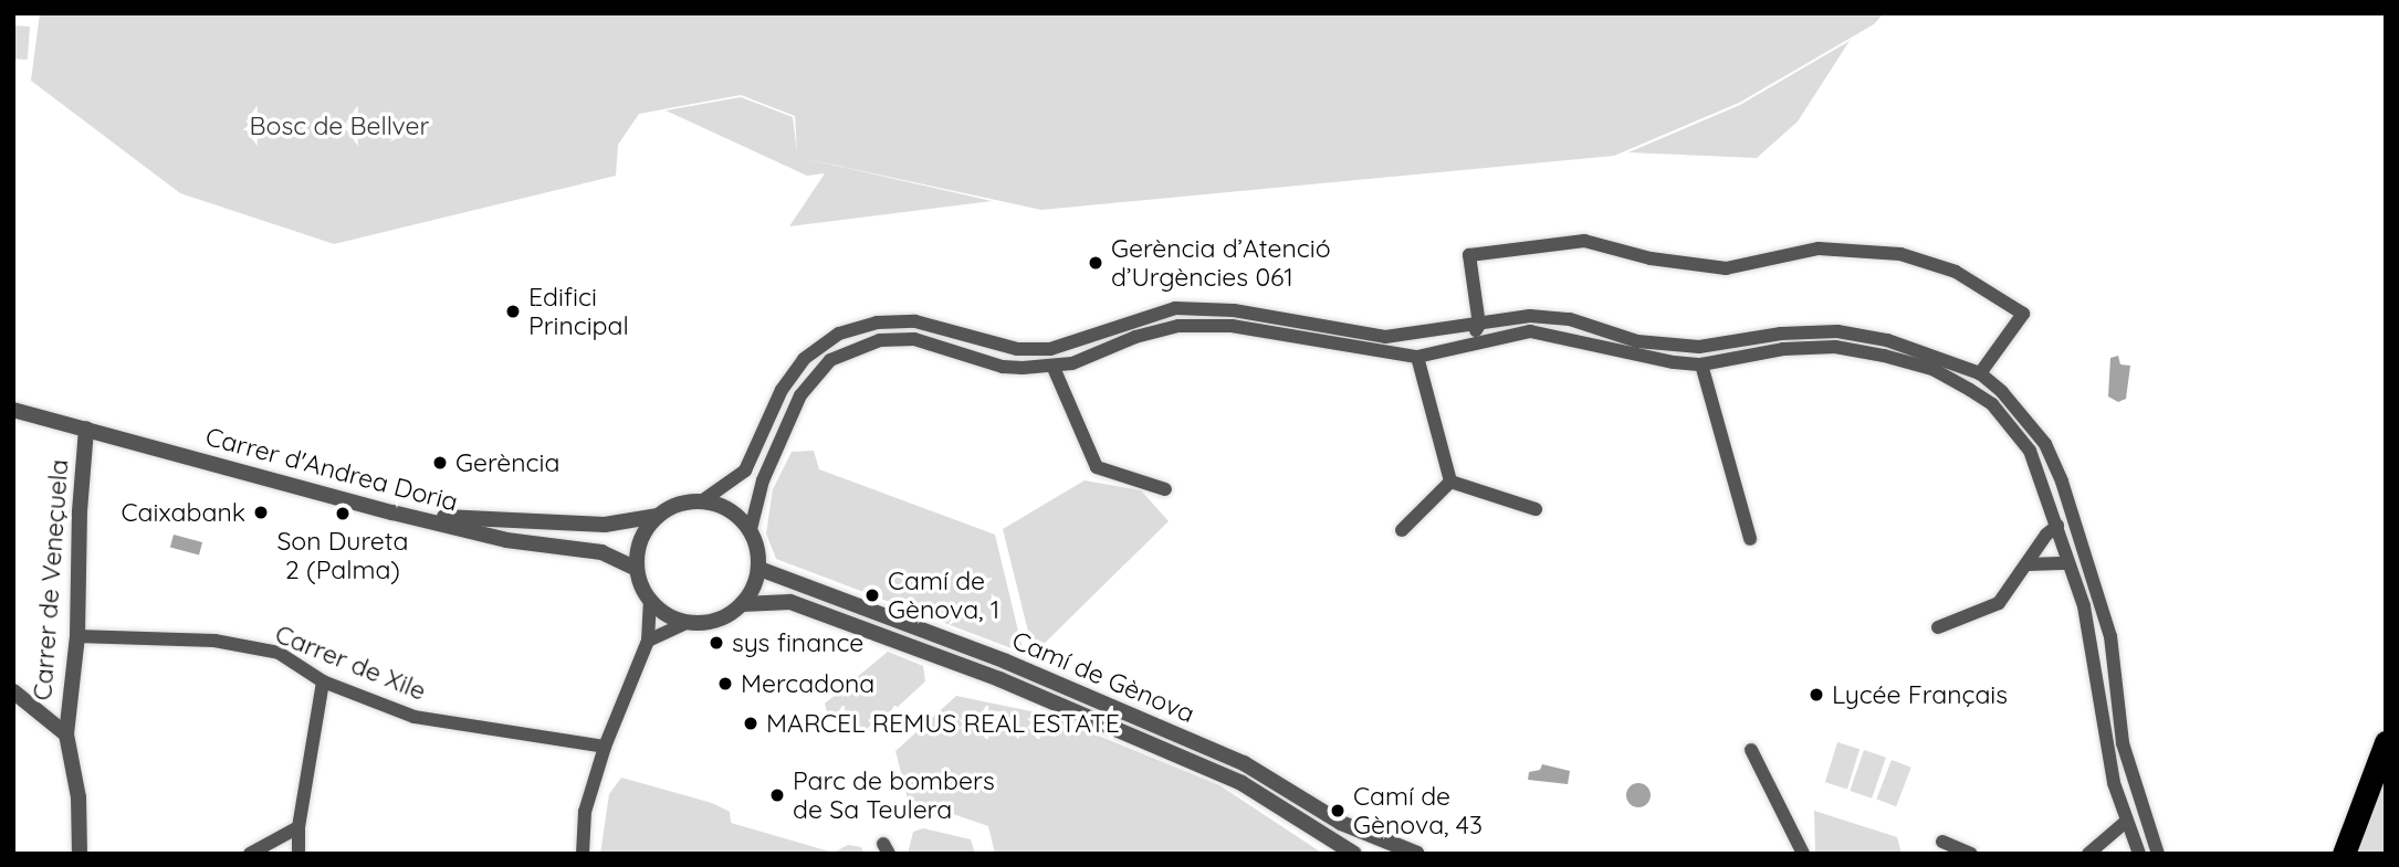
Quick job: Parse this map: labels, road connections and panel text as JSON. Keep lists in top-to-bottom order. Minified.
{"streets":{"street":["Carrer d'Andrea Doria","Carrer de Veneçuela","Carrer de Xile","Camí de Gènova"]},"crossings":[["Carrer d'Andrea Doria","Carrer de Veneçuela"],["Carrer d'Andrea Doria","Camí de Gènova"],["Carrer de Veneçuela","Carrer de Xile"]],"parks":["Bosc de Bellver"],"places":["Gerència d’Atenció d’Urgències 061","Edifici Principal","Gerència","Caixabank","Son Dureta 2 (Palma)","Camí de Gènova, 1","sys finance","Mercadona","Lycée Français","MARCEL REMUS REAL ESTATE","Parc de bombers de Sa Teulera","Camí de Gènova, 43"]}
